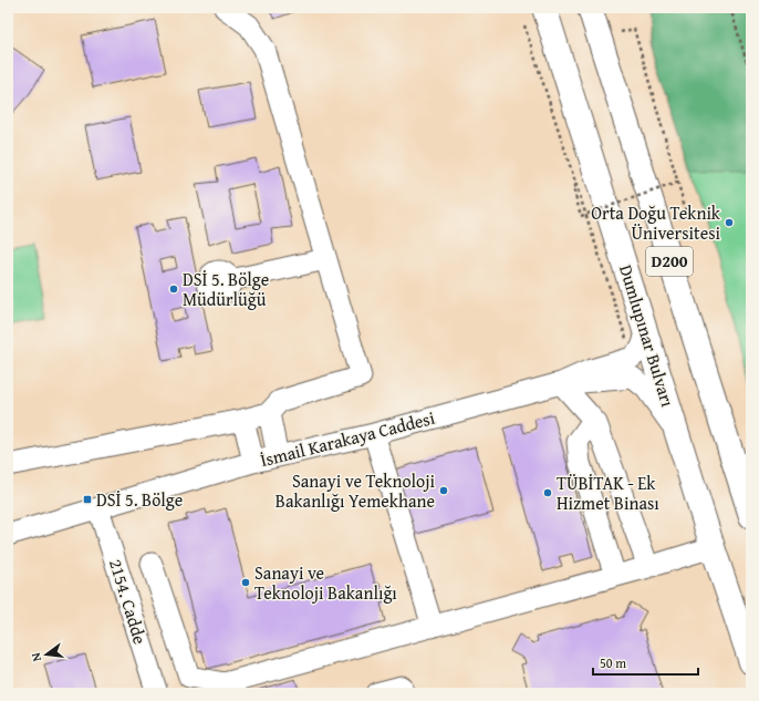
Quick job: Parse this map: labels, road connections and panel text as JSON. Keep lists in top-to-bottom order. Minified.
{"streets":{"highway":["D200","Dumlupınar Bulvarı"],"street":["İsmail Karakaya Caddesi","2154. Cadde"]},"crossings":[["Dumlupınar Bulvarı","İsmail Karakaya Caddesi"],["İsmail Karakaya Caddesi","2154. Cadde"]],"places":{"other":["Orta Doğu Teknik Üniversitesi","DSİ 5. Bölge Müdürlüğü","Sanayi ve Teknoloji Bakanlığı Yemekhane","TÜBİTAK - Ek Hizmet Binası","Sanayi ve Teknoloji Bakanlığı"],"transit":["DSİ 5. Bölge"]},"scale_bar":"50 m","north":"left"}
